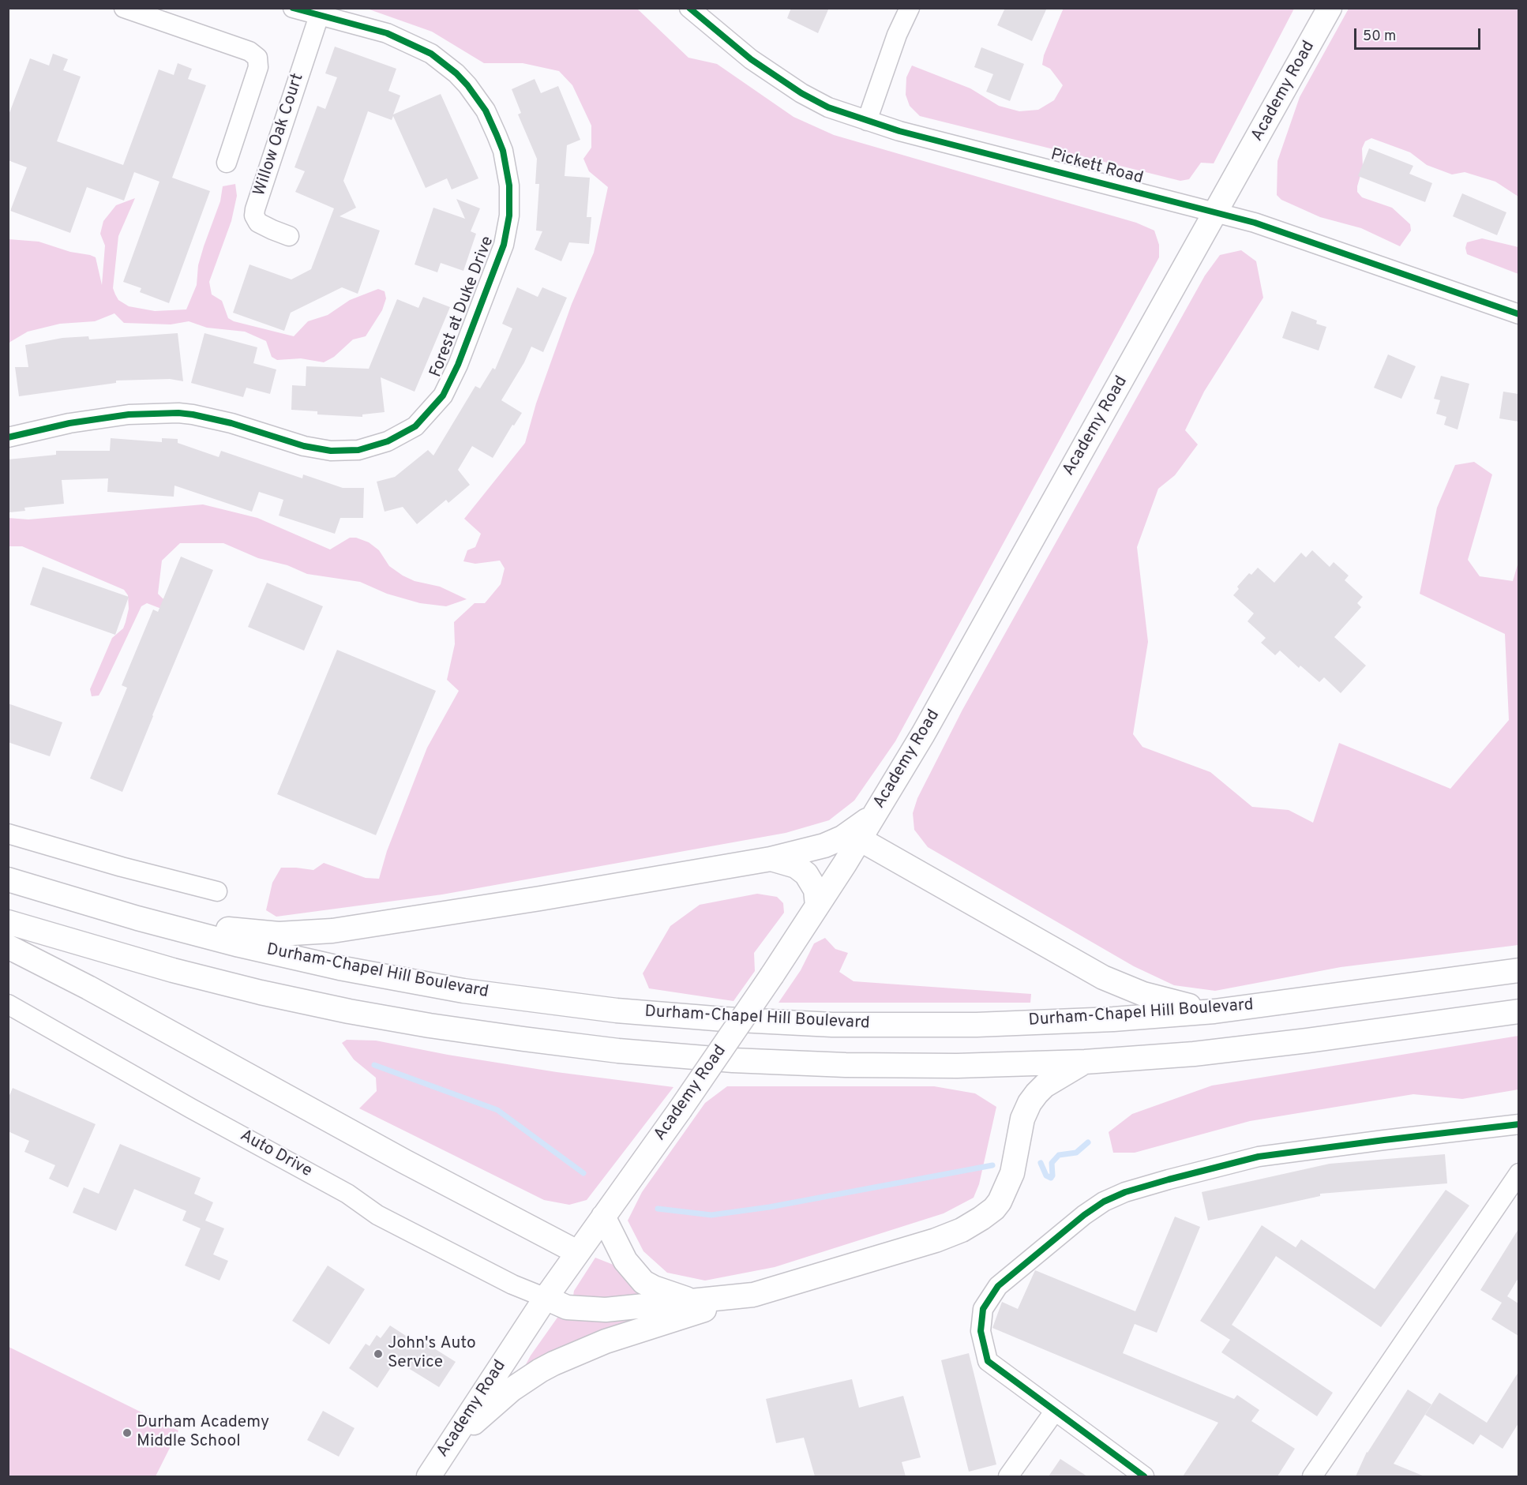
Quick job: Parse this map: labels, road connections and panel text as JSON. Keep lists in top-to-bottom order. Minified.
{"streets":{"main road":["Academy Road","Durham-Chapel Hill Boulevard"],"street":["Willow Oak Court","Pickett Road","Forest at Duke Drive","Auto Drive"]},"crossings":[["Academy Road","Pickett Road"],["Academy Road","Auto Drive"],["Willow Oak Court","Forest at Duke Drive"]],"places":["John's Auto Service","Durham Academy Middle School"],"scale_bar":"50 m"}
